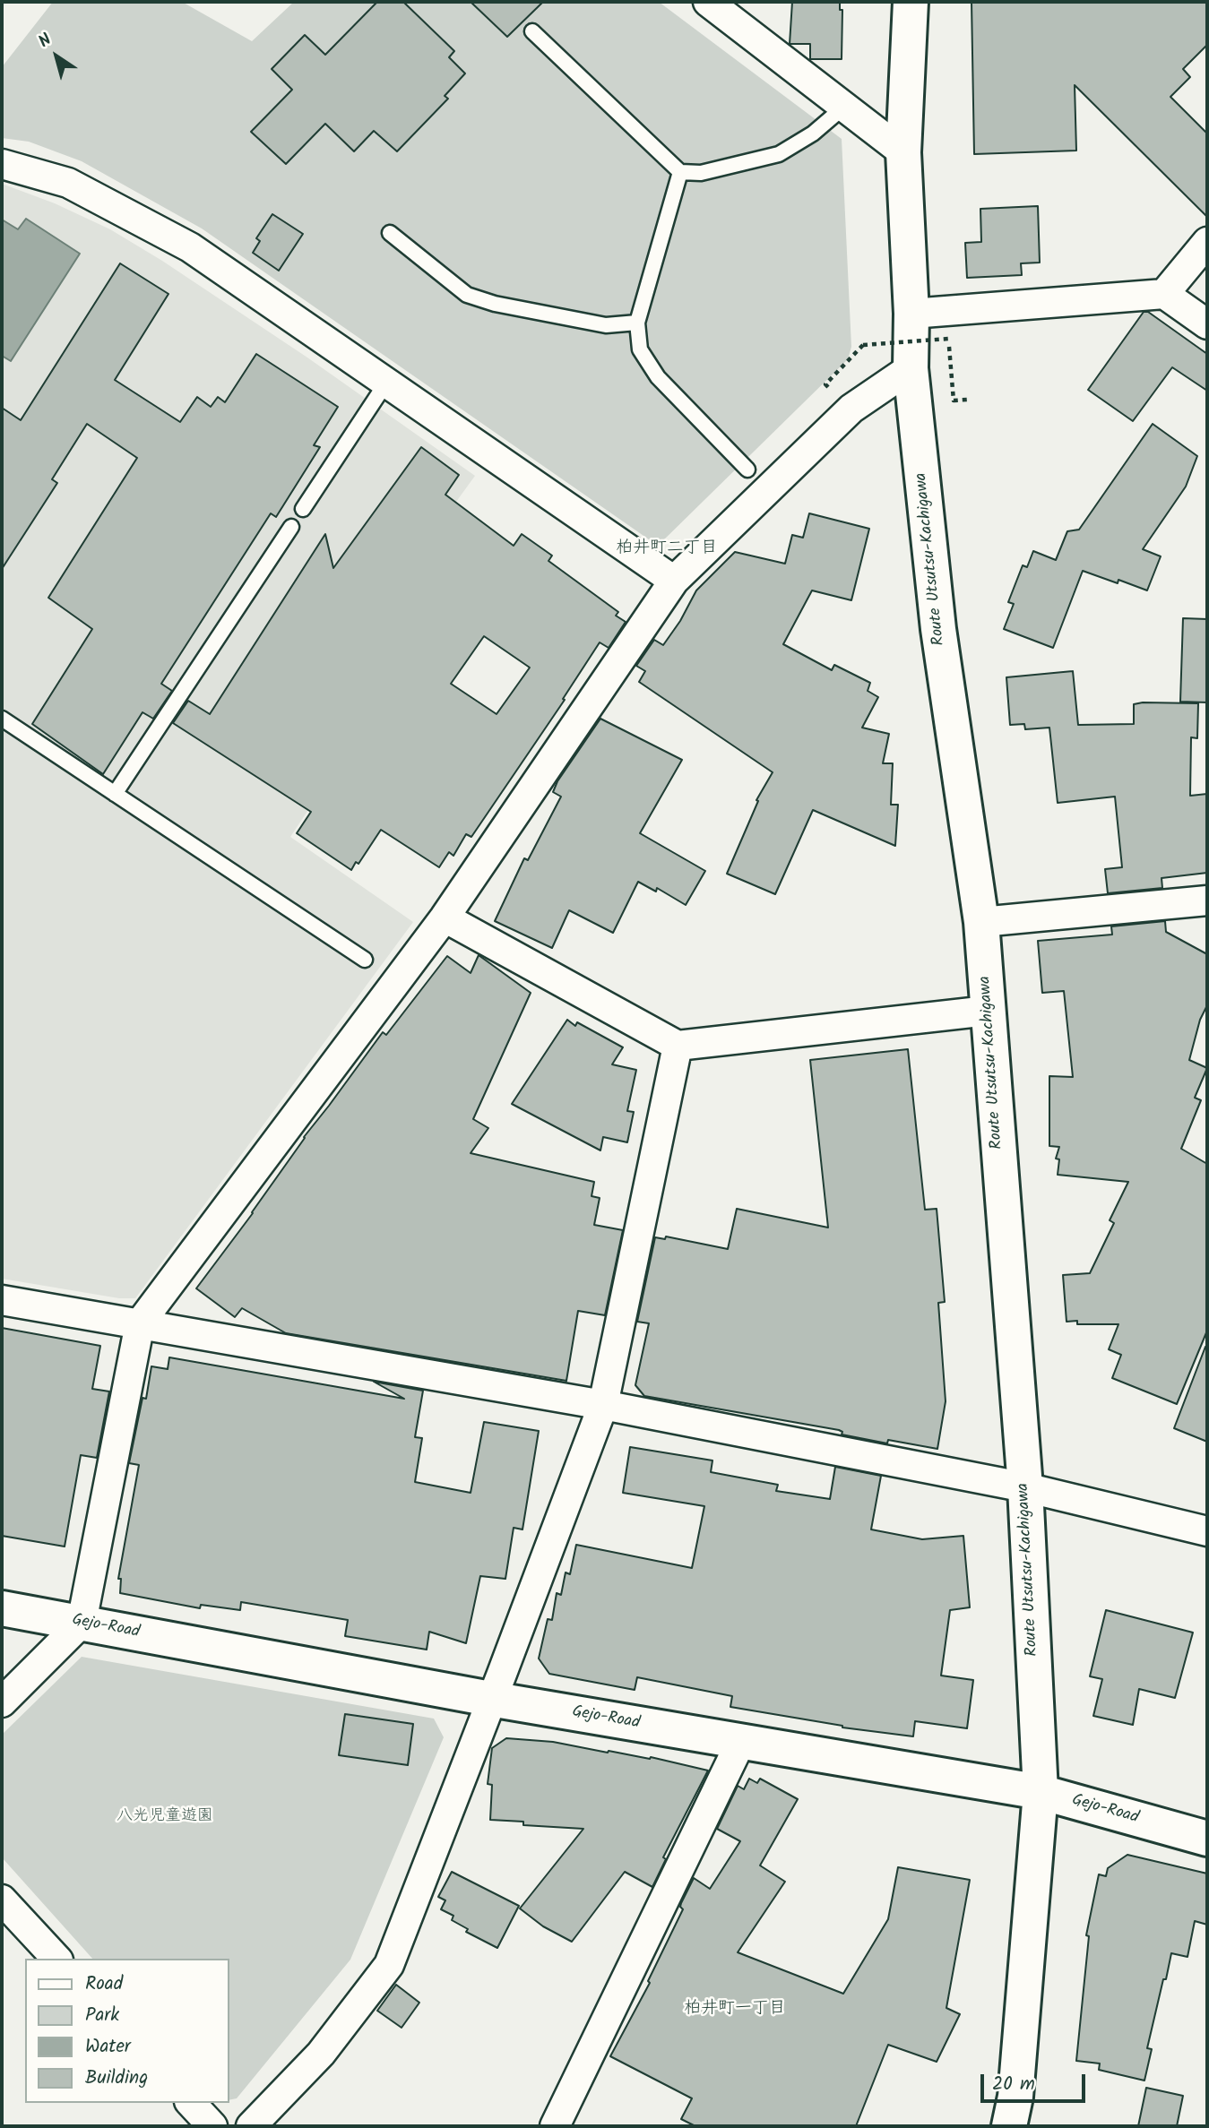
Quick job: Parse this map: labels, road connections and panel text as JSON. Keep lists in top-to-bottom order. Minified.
{"streets":{"main road":["Route Utsutsu-Kachigawa","Gejo-Road"]},"crossings":[["Route Utsutsu-Kachigawa","Gejo-Road"]],"districts":["柏井町二丁目","柏井町一丁目"],"parks":["八光児童遊園"],"legend":["Road","Park","Water","Building"],"scale_bar":"20 m","north":"top left"}
